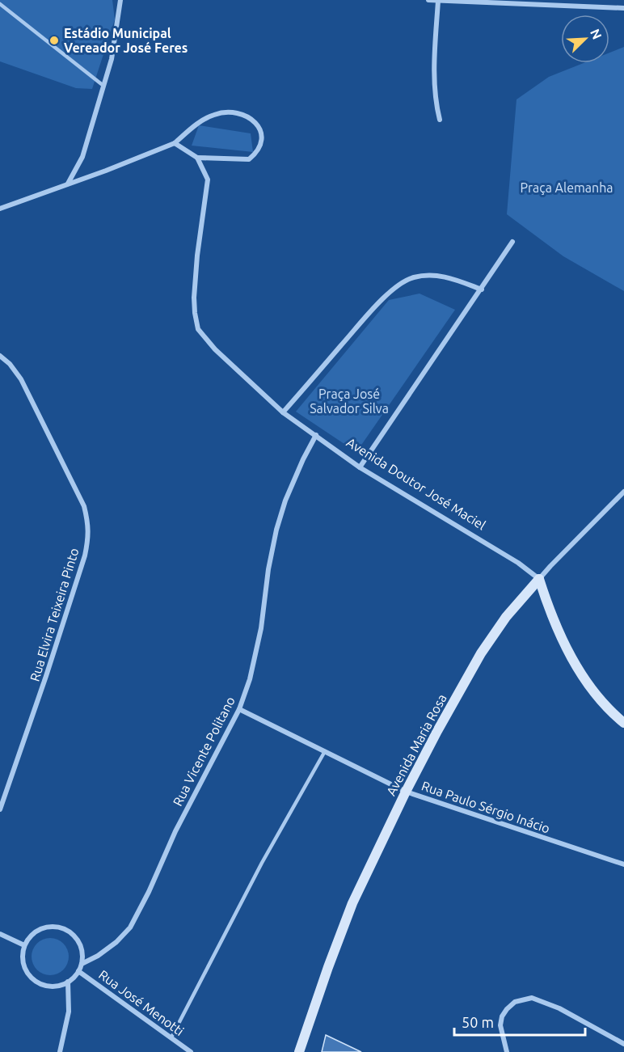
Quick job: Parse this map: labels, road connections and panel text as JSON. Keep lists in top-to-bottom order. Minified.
{"streets":{"street":["Avenida Doutor José Maciel","Rua Elvira Teixeira Pinto","Avenida Maria Rosa","Rua Vicente Politano","Rua Paulo Sérgio Inácio","Rua José Menotti"]},"crossings":[["Avenida Doutor José Maciel","Avenida Maria Rosa"],["Avenida Doutor José Maciel","Rua Vicente Politano"],["Avenida Maria Rosa","Rua Paulo Sérgio Inácio"],["Rua Vicente Politano","Rua Paulo Sérgio Inácio"],["Rua Vicente Politano","Rua José Menotti"]],"parks":["Praça Alemanha","Praça José Salvador Silva"],"places":["Estádio Municipal Vereador José Feres"],"scale_bar":"50 m","north":"top right"}
